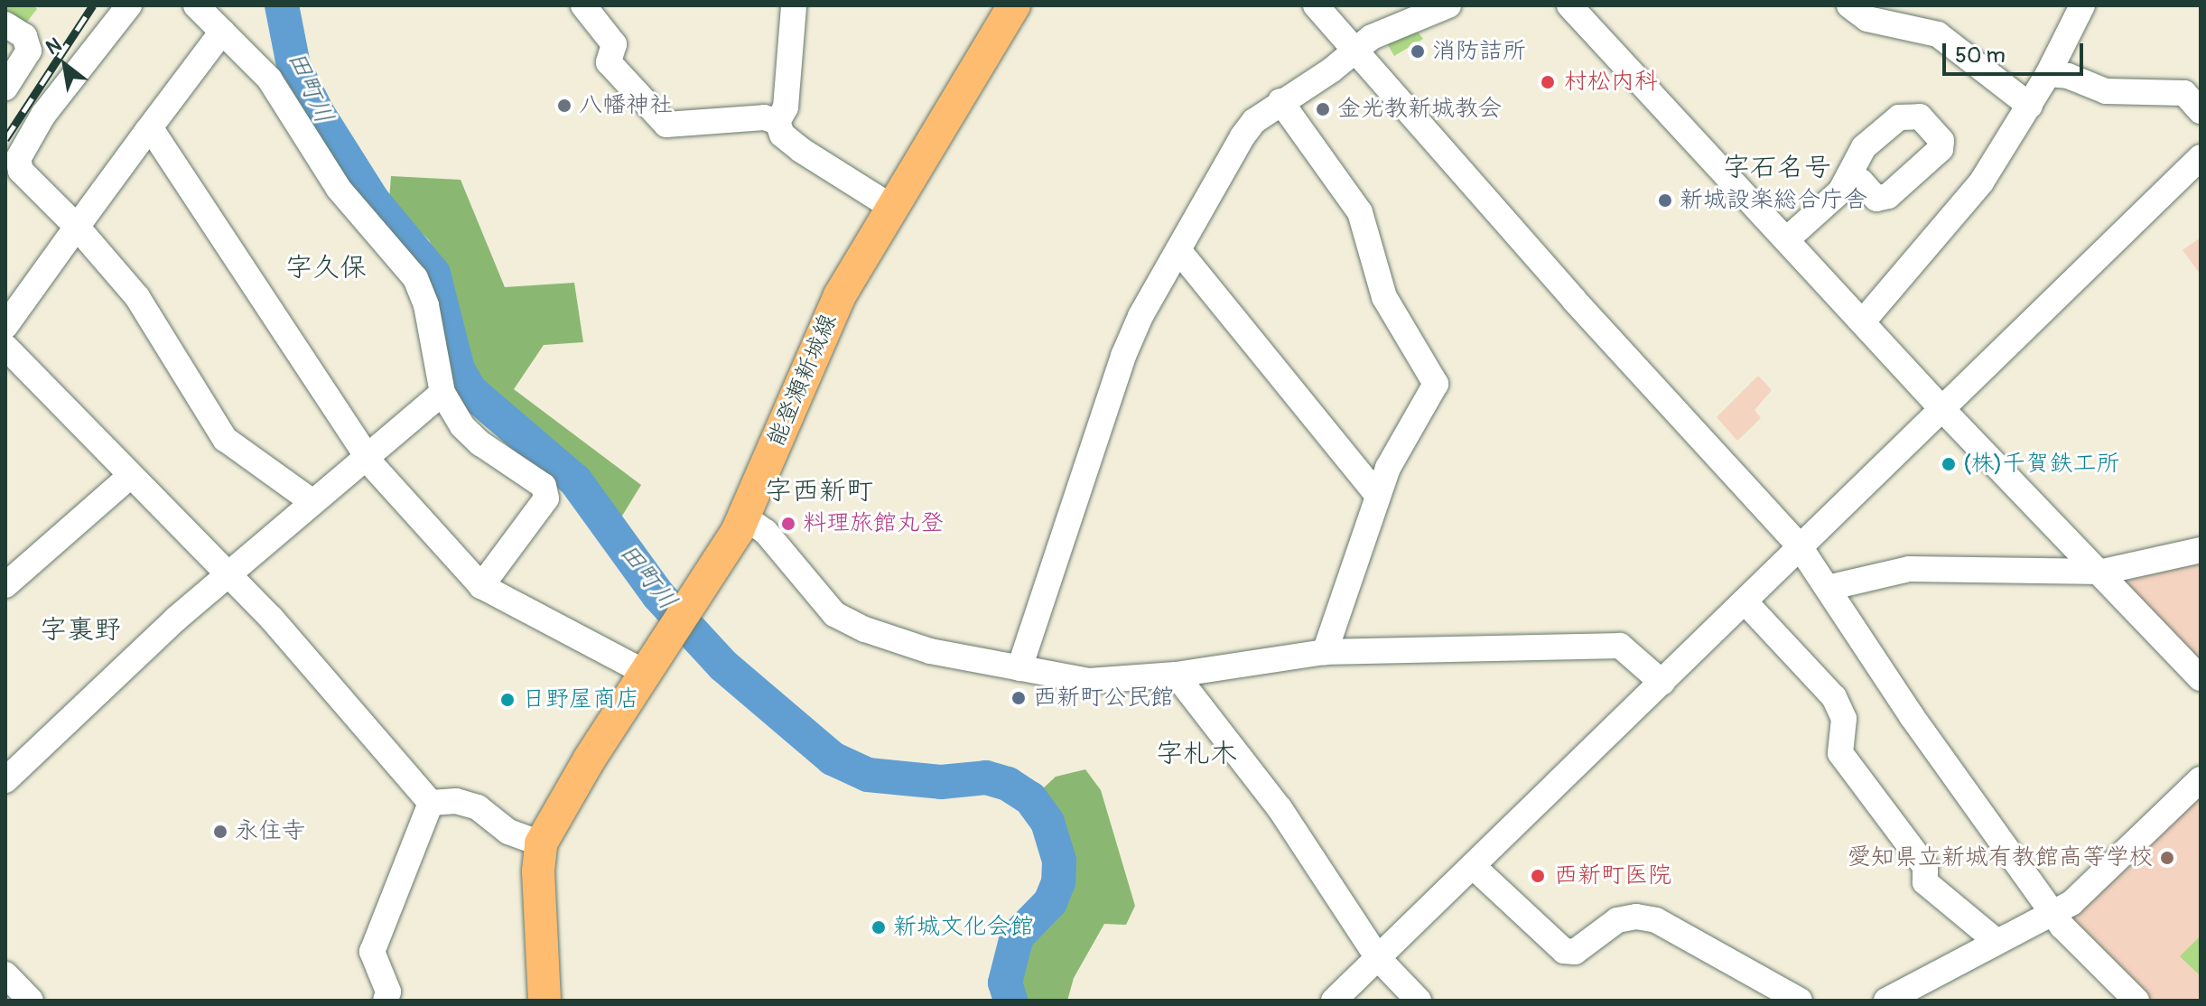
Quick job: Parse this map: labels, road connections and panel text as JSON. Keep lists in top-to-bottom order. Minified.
{"streets":{"main road":["能登瀬新城線"]},"districts":["字石名号","字久保","字西新町","字裏野","字札木"],"water":["田町川"],"places":["消防詰所","村松内科","八幡神社","金光教新城教会","新城設楽総合庁舎","(株)千賀鉄工所","料理旅館丸登","西新町公民館","日野屋商店","永住寺","愛知県立新城有教館高等学校","西新町医院","新城文化会館"],"scale_bar":"50 m","north":"top left"}
